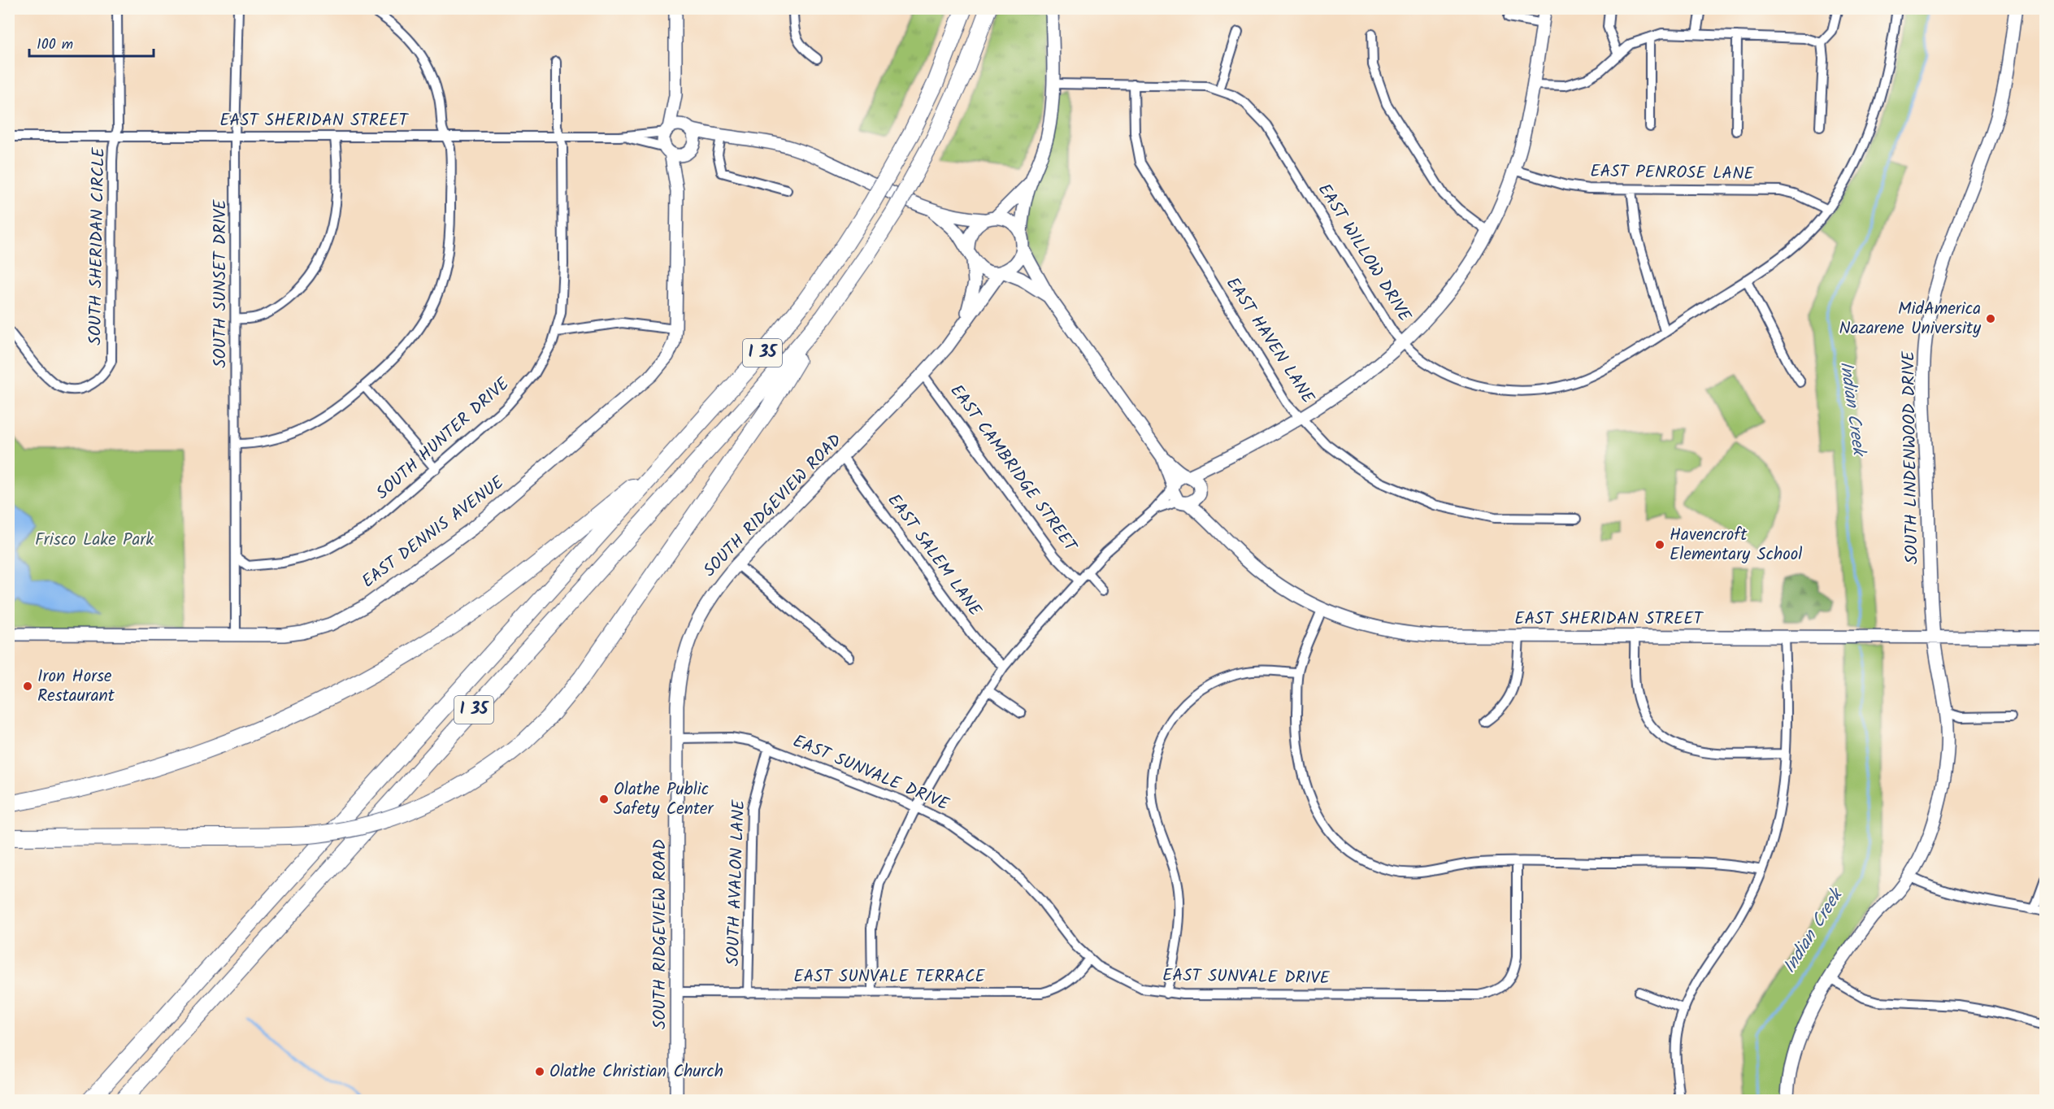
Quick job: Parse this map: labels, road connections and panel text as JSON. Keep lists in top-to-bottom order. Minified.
{"streets":{"highway":["I 35"],"street":["EAST SHERIDAN STREET","EAST PENROSE LANE","SOUTH SHERIDAN CIRCLE","EAST WILLOW DRIVE","SOUTH SUNSET DRIVE","EAST HAVEN LANE","SOUTH HUNTER DRIVE","SOUTH LINDENWOOD DRIVE","EAST CAMBRIDGE STREET","SOUTH RIDGEVIEW ROAD","EAST DENNIS AVENUE","EAST SALEM LANE","EAST SUNVALE DRIVE","SOUTH AVALON LANE","EAST SUNVALE TERRACE"]},"crossings":[["EAST SHERIDAN STREET","SOUTH SHERIDAN CIRCLE"],["EAST SHERIDAN STREET","SOUTH SUNSET DRIVE"],["EAST SHERIDAN STREET","SOUTH HUNTER DRIVE"],["EAST SHERIDAN STREET","SOUTH LINDENWOOD DRIVE"],["EAST SHERIDAN STREET","EAST DENNIS AVENUE"],["EAST PENROSE LANE","EAST WILLOW DRIVE"],["EAST WILLOW DRIVE","EAST HAVEN LANE"],["SOUTH SUNSET DRIVE","SOUTH HUNTER DRIVE"],["SOUTH SUNSET DRIVE","EAST DENNIS AVENUE"],["EAST CAMBRIDGE STREET","SOUTH RIDGEVIEW ROAD"],["SOUTH RIDGEVIEW ROAD","EAST SALEM LANE"],["SOUTH RIDGEVIEW ROAD","EAST SUNVALE DRIVE"],["SOUTH RIDGEVIEW ROAD","EAST SUNVALE TERRACE"],["EAST SUNVALE DRIVE","SOUTH AVALON LANE"],["EAST SUNVALE DRIVE","EAST SUNVALE TERRACE"],["SOUTH AVALON LANE","EAST SUNVALE TERRACE"]],"water":["Indian Creek"],"parks":["Frisco Lake Park"],"places":["MidAmerica Nazarene University","Havencroft Elementary School","Iron Horse Restaurant","Olathe Public Safety Center","Olathe Christian Church"],"scale_bar":"100 m"}
